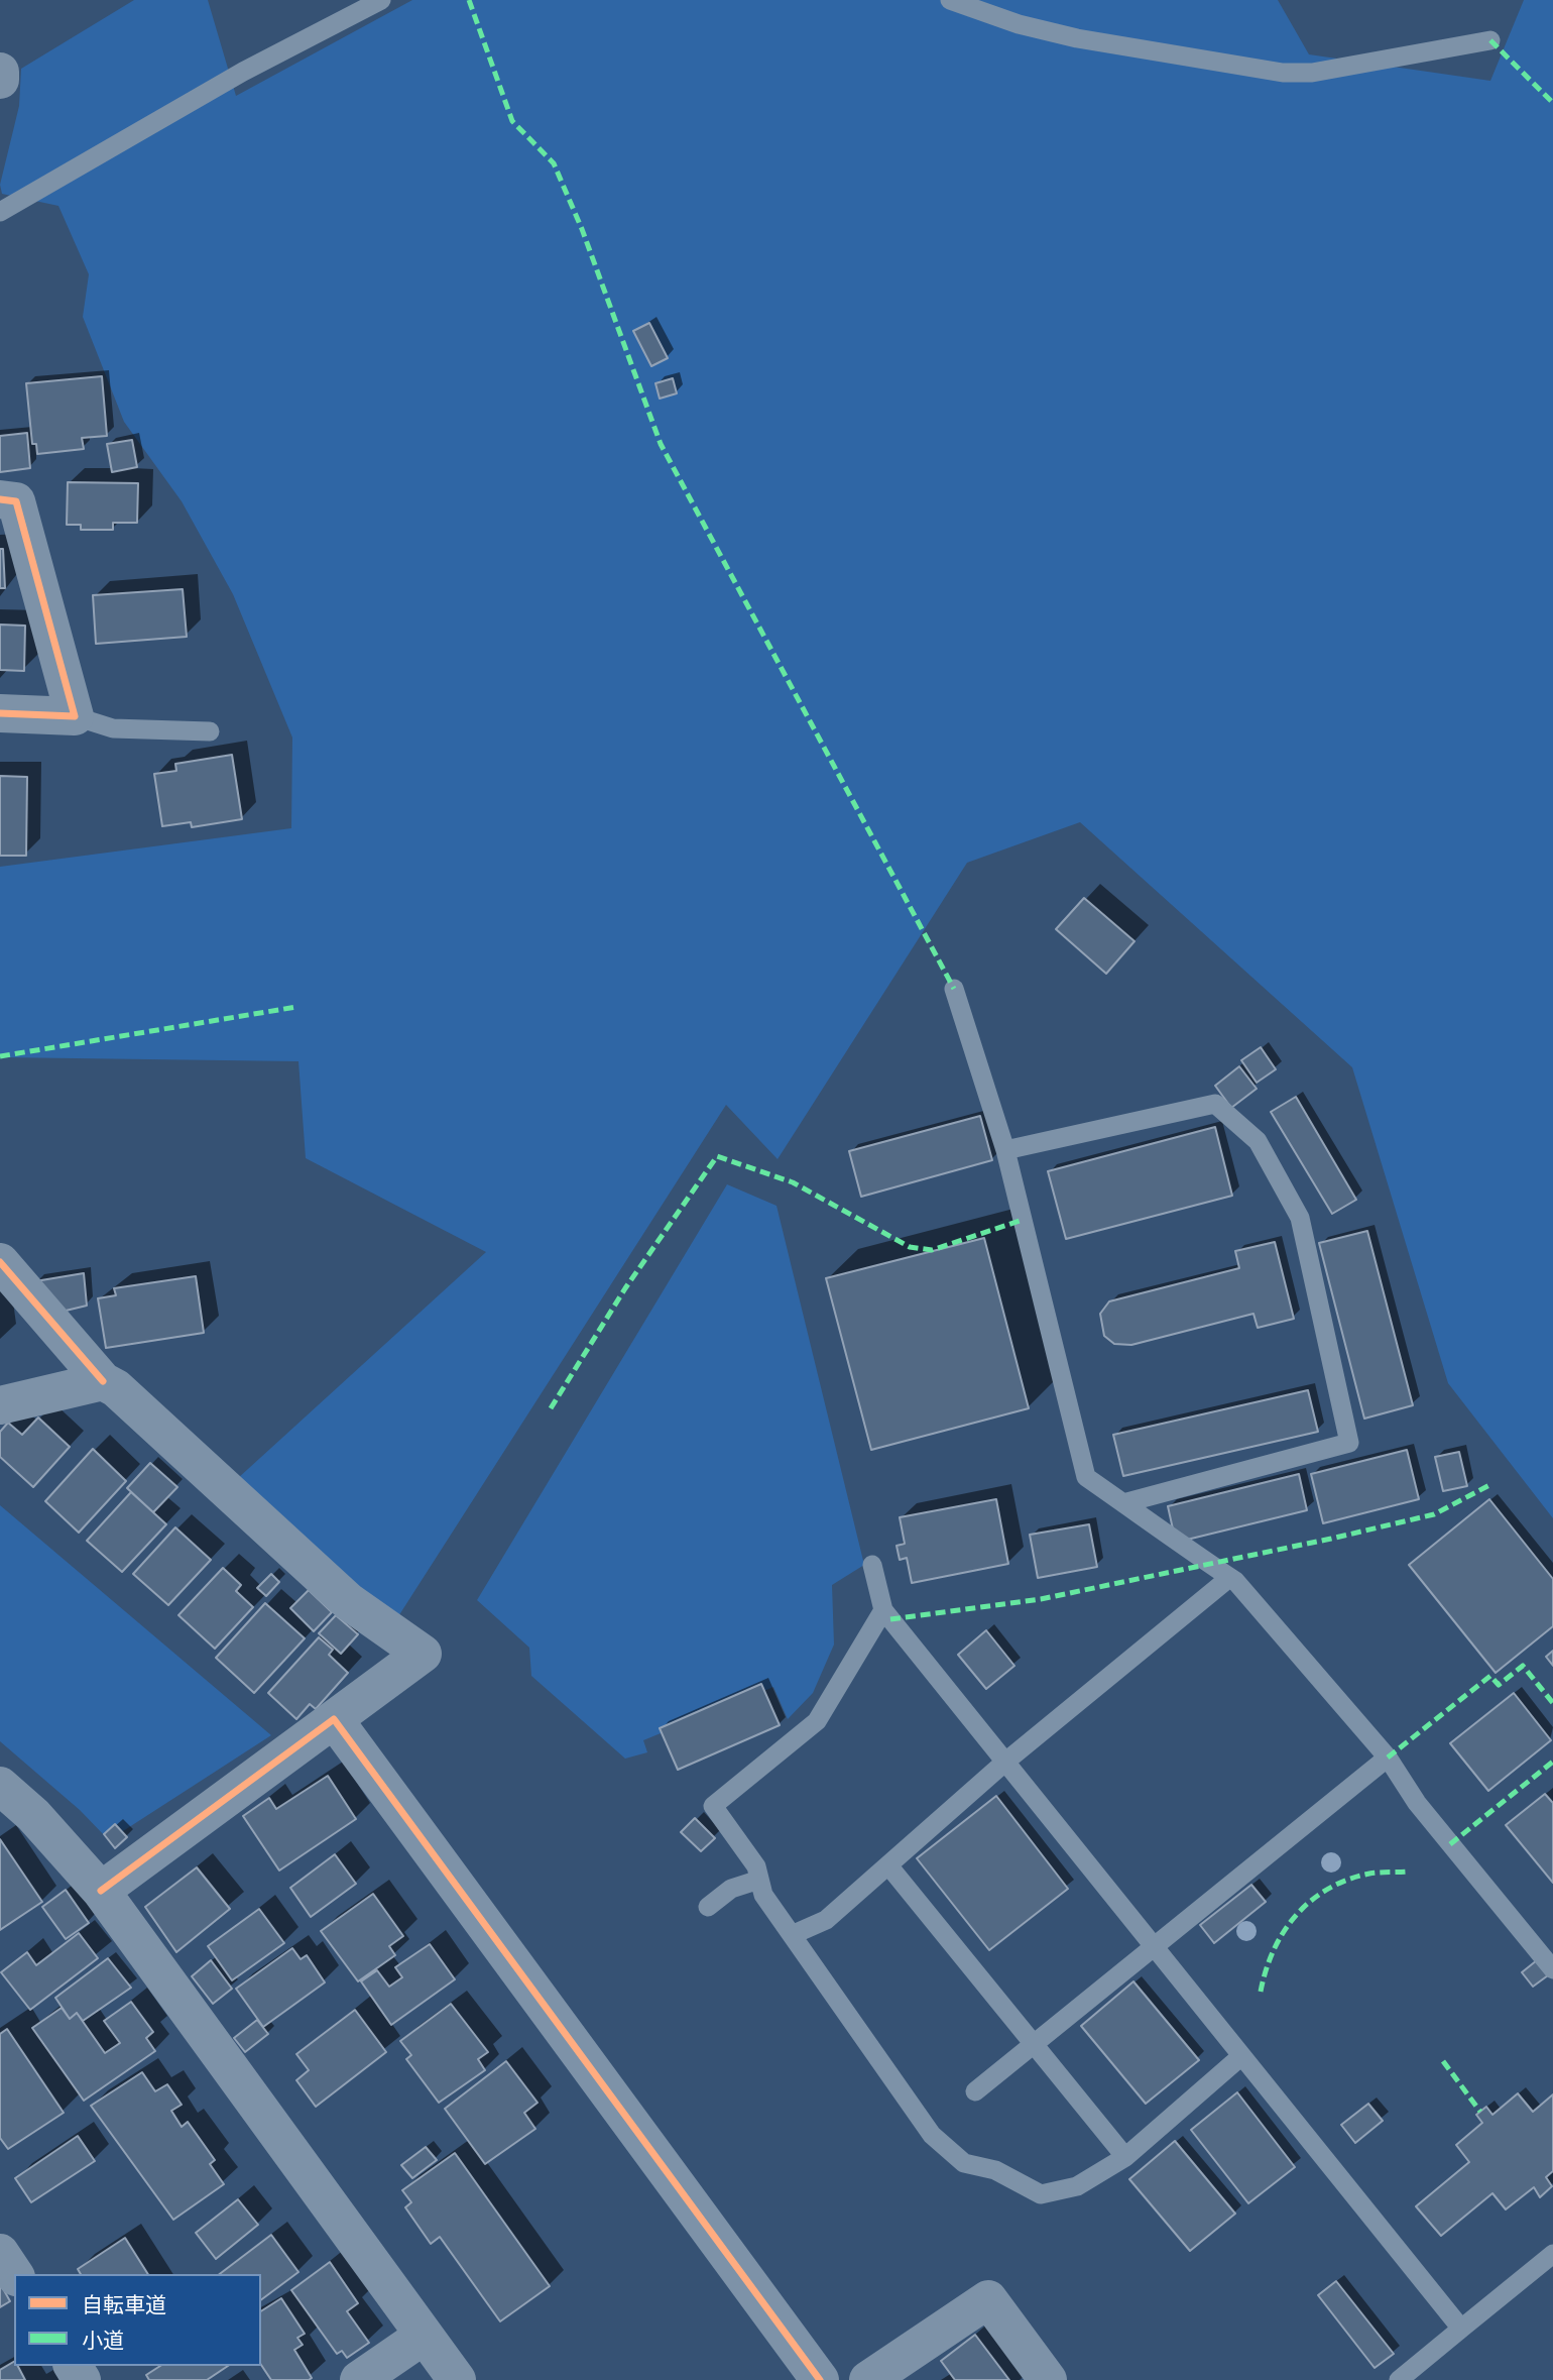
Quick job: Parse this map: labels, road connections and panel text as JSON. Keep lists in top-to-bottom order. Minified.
{"legend":["自転車道","小道"]}
